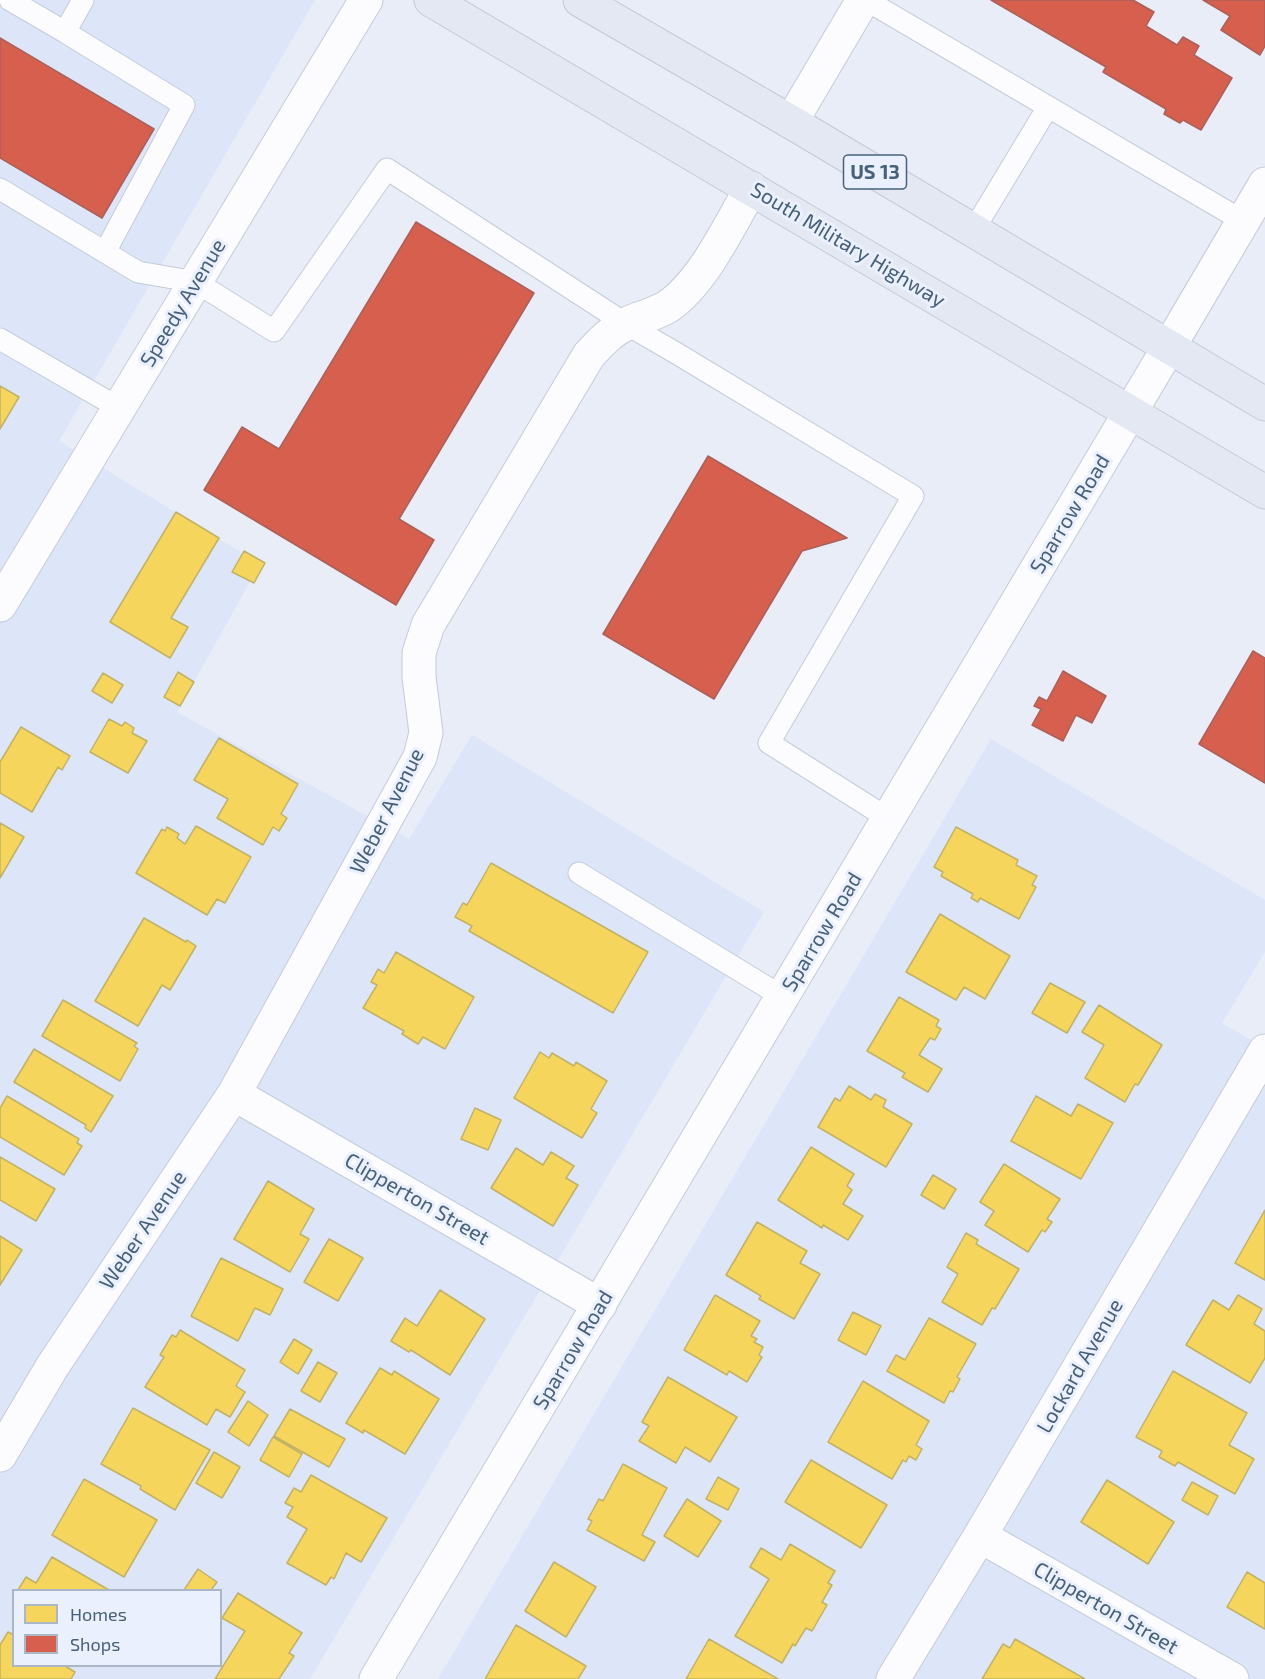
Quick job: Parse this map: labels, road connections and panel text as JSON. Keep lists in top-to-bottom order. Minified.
{"streets":{"main road":["US 13","South Military Highway"],"street":["Speedy Avenue","Sparrow Road","Weber Avenue","Clipperton Street","Lockard Avenue"]},"crossings":[["US 13","Sparrow Road"],["South Military Highway","Sparrow Road"],["South Military Highway","Weber Avenue"],["Sparrow Road","Clipperton Street"],["Weber Avenue","Clipperton Street"],["Clipperton Street","Lockard Avenue"]],"legend":["Homes","Shops"]}
